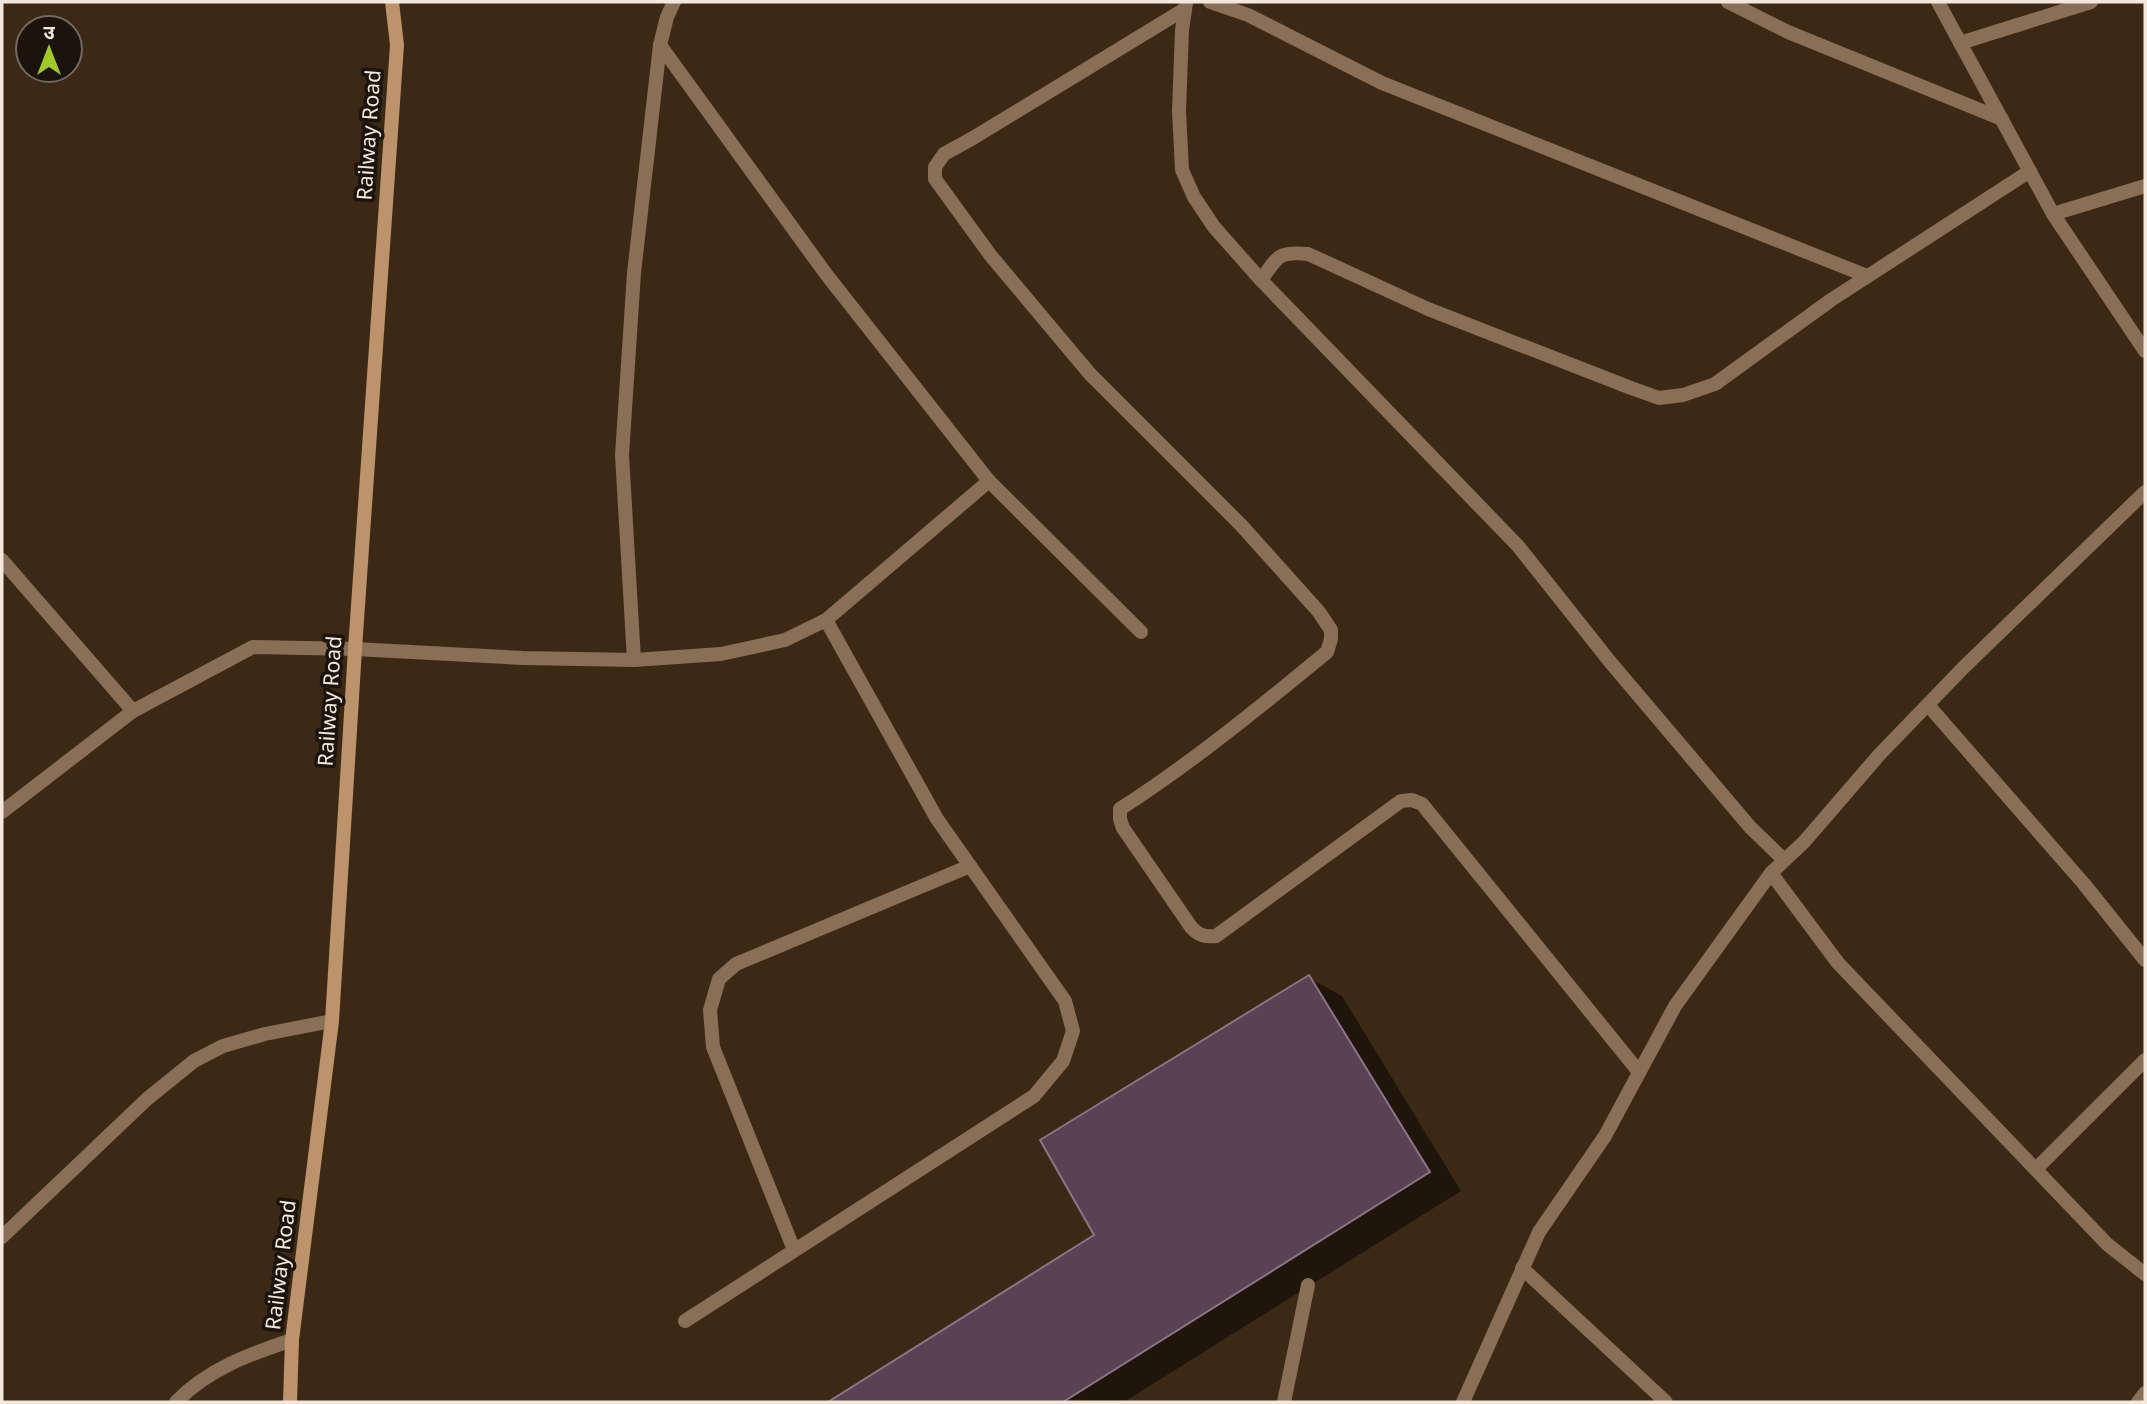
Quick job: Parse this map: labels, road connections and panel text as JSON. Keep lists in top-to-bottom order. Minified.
{"streets":{"street":["Railway Road"]},"north":"top"}
